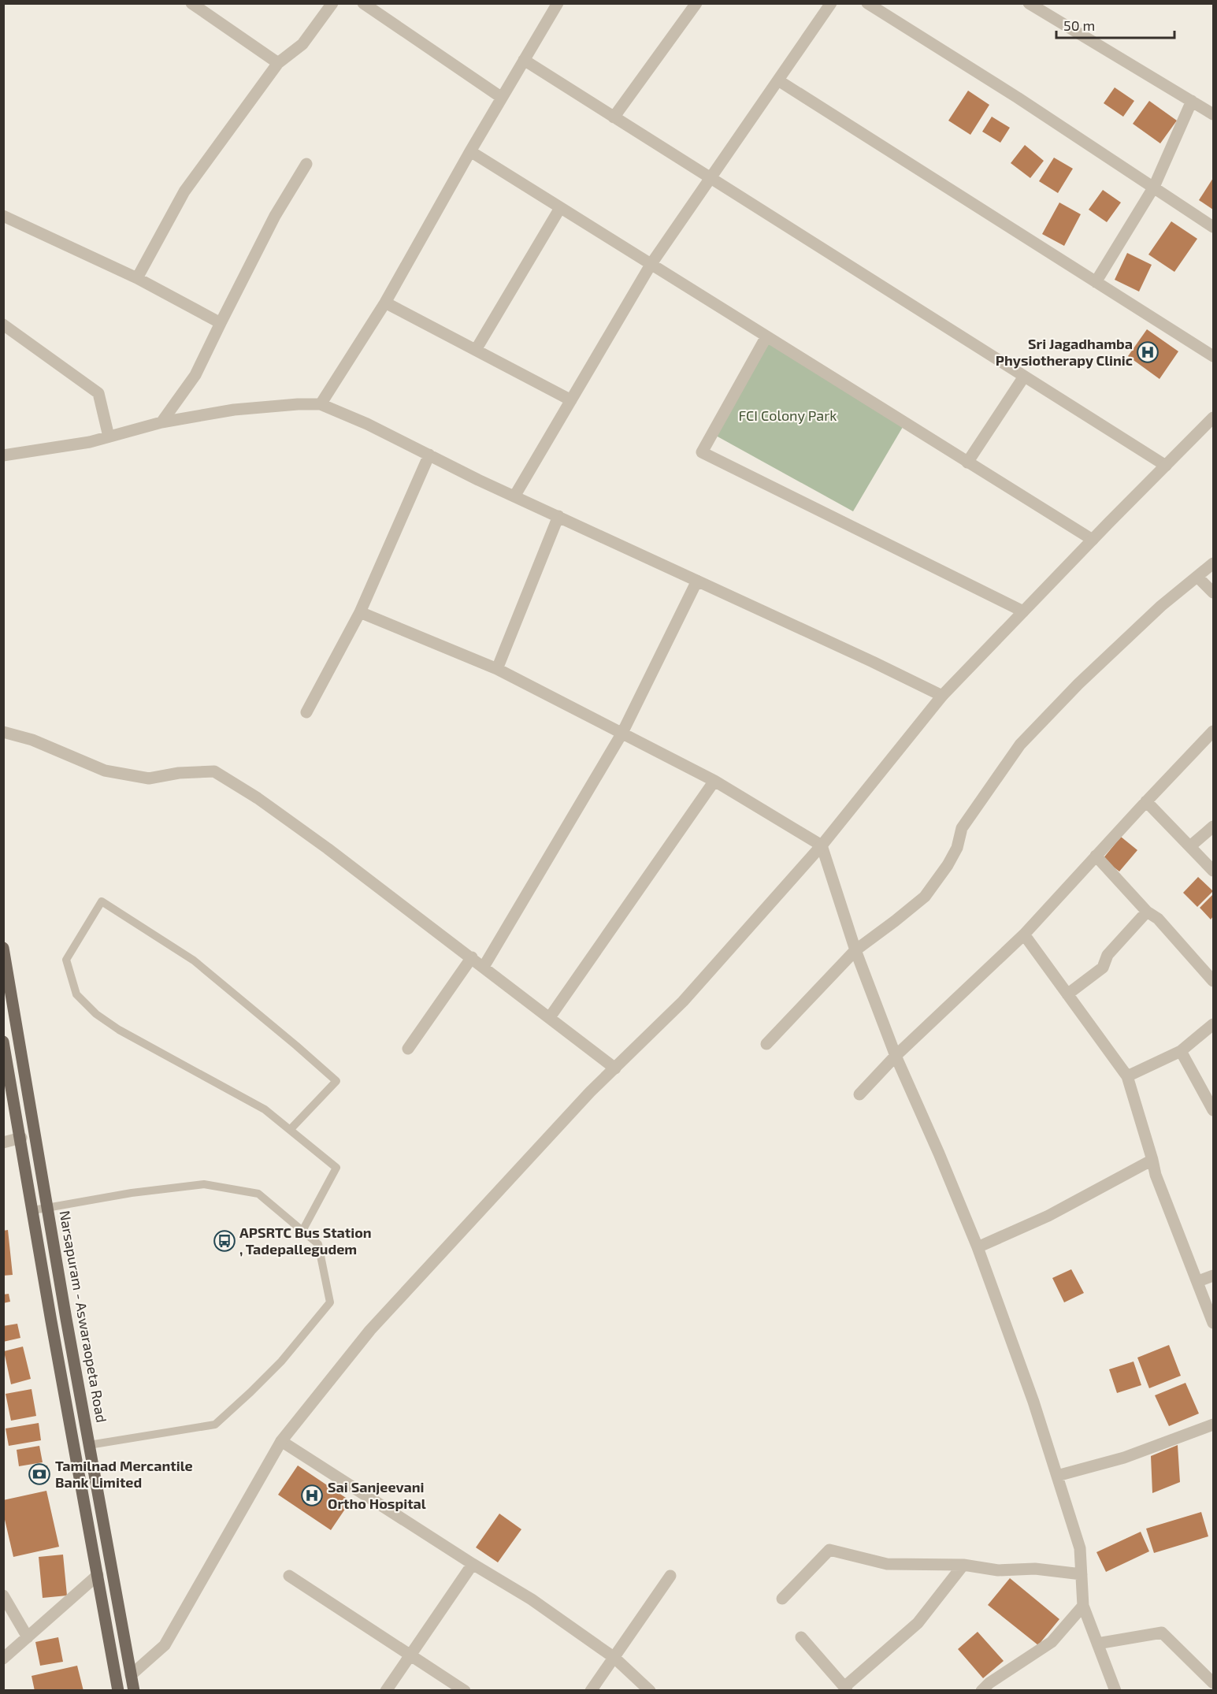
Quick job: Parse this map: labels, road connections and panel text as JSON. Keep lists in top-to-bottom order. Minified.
{"streets":{"main road":["Narsapuram - Aswaraopeta Road"]},"parks":["FCI Colony Park"],"places":{"hospital":["Sri Jagadhamba Physiotherapy Clinic","Sai Sanjeevani Ortho Hospital"],"bus stop":["APSRTC Bus Station , Tadepallegudem"],"bank":["Tamilnad Mercantile Bank Limited"]},"scale_bar":"50 m"}
